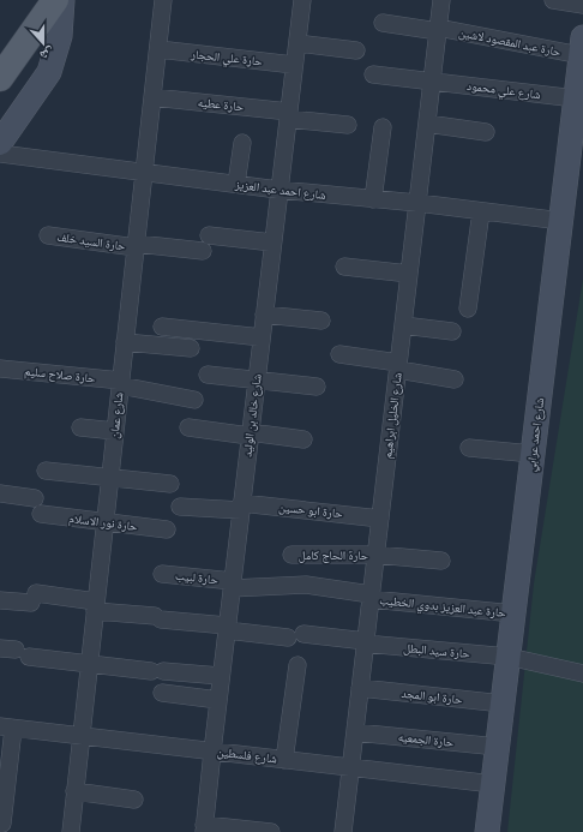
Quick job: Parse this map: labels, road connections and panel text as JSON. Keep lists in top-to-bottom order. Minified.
{"streets":{"street":["حارة عبد المقصود لاشين","حارة علي الحجار","شارع علي محمود","حارة عطيه","شارع احمد عبد العزيز","حارة السيد خلف","حارة صلاح سليم","شارع عمان","شارع خالد بن الوليد","شارع الخليل ابراهيم","شارع احمد عرابي","حارة ابو حسين","حارة نور الاسلام","حارة الحاج كامل","حارة لبيب","حارة عبد العزيز بدوي الخطيب","حارة سيد البطل","حارة ابو المجد","حارة الجمعيه","شارع فلسطين"]},"crossings":[["حارة عبد المقصود لاشين","شارع الخليل ابراهيم"],["حارة عبد المقصود لاشين","شارع احمد عرابي"],["حارة علي الحجار","شارع عمان"],["حارة علي الحجار","شارع خالد بن الوليد"],["شارع علي محمود","شارع الخليل ابراهيم"],["شارع علي محمود","شارع احمد عرابي"],["حارة عطيه","شارع عمان"],["حارة عطيه","شارع خالد بن الوليد"],["شارع احمد عبد العزيز","شارع عمان"],["شارع احمد عبد العزيز","شارع خالد بن الوليد"],["شارع احمد عبد العزيز","شارع الخليل ابراهيم"],["شارع احمد عبد العزيز","شارع احمد عرابي"],["حارة السيد خلف","شارع عمان"],["حارة صلاح سليم","شارع عمان"],["شارع عمان","حارة نور الاسلام"],["شارع عمان","حارة سيد البطل"],["شارع عمان","شارع فلسطين"],["شارع خالد بن الوليد","حارة ابو حسين"],["شارع خالد بن الوليد","حارة لبيب"],["شارع خالد بن الوليد","حارة سيد البطل"],["شارع خالد بن الوليد","شارع فلسطين"],["شارع الخليل ابراهيم","حارة ابو حسين"],["شارع الخليل ابراهيم","حارة الحاج كامل"],["شارع الخليل ابراهيم","حارة عبد العزيز بدوي الخطيب"],["شارع الخليل ابراهيم","حارة سيد البطل"],["شارع الخليل ابراهيم","حارة ابو المجد"],["شارع الخليل ابراهيم","حارة الجمعيه"],["شارع الخليل ابراهيم","شارع فلسطين"],["شارع احمد عرابي","حارة عبد العزيز بدوي الخطيب"],["شارع احمد عرابي","حارة سيد البطل"],["شارع احمد عرابي","حارة ابو المجد"],["شارع احمد عرابي","حارة الجمعيه"],["شارع احمد عرابي","شارع فلسطين"],["حارة لبيب","حارة عبد العزيز بدوي الخطيب"]],"north":"bottom"}
